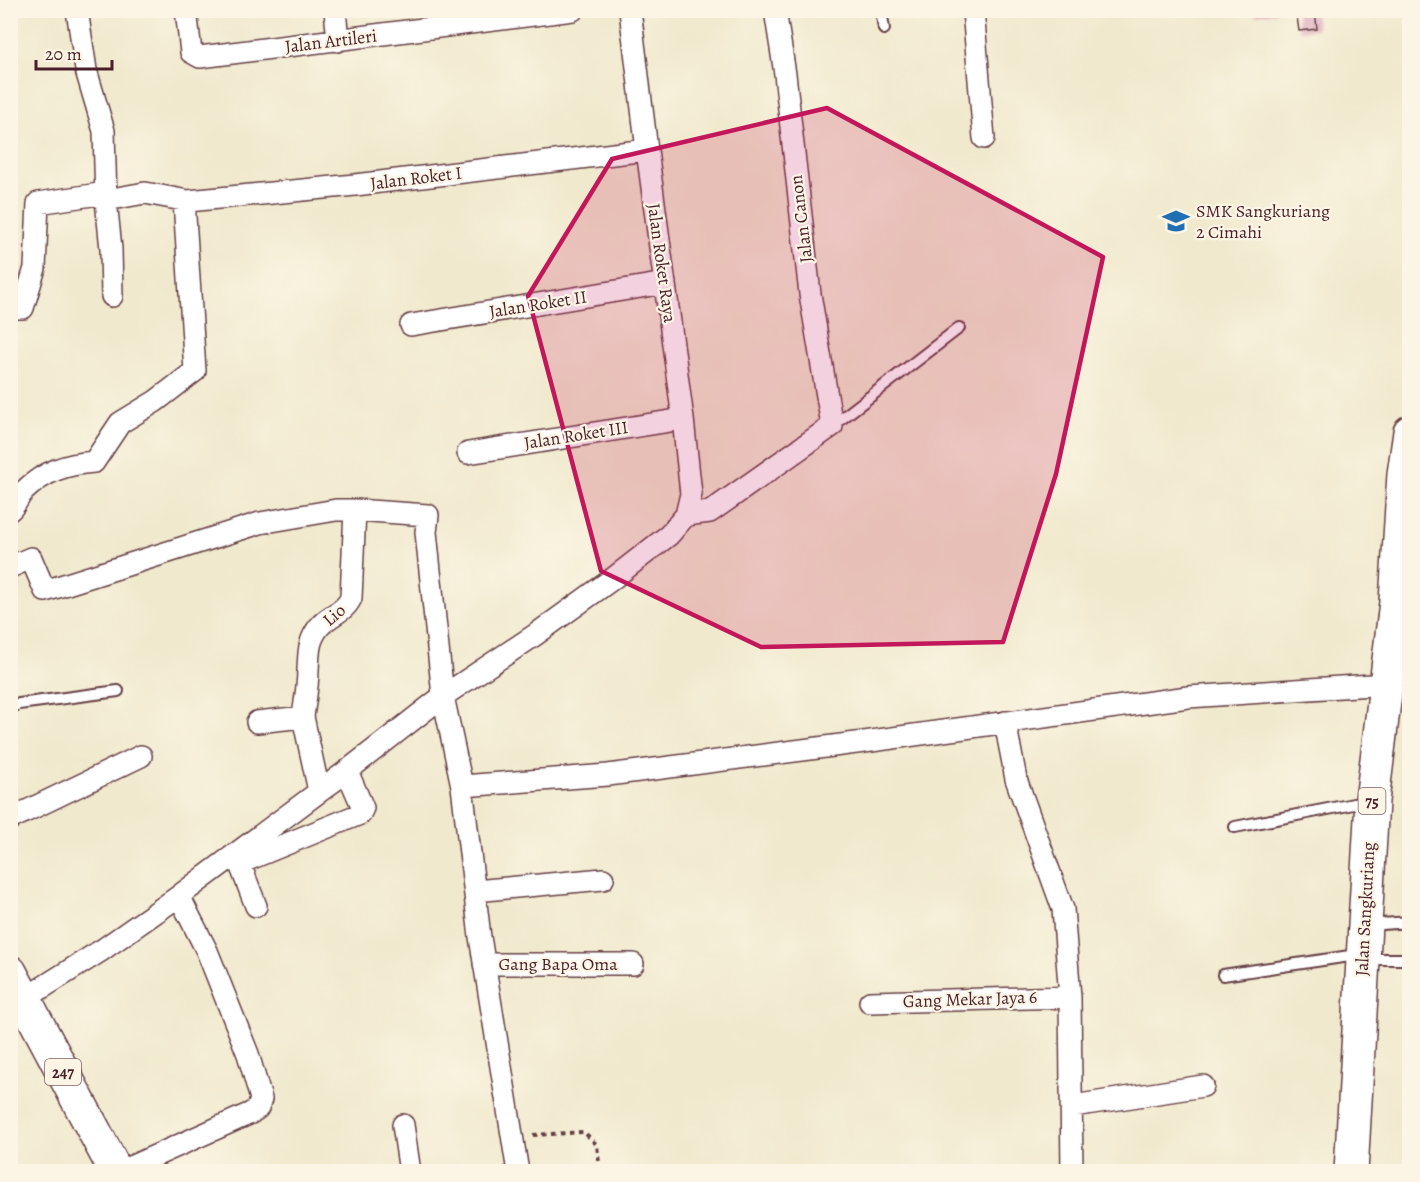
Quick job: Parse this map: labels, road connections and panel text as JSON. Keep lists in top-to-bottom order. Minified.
{"streets":{"main road":["75","Jalan Sangkuriang","247"],"street":["Jalan Artileri","Jalan Roket I","Jalan Canon","Jalan Roket Raya","Jalan Roket II","Jalan Roket III","Lio","Gang Bapa Oma","Gang Mekar Jaya 6"]},"crossings":[["Jalan Roket I","Jalan Roket Raya"],["Jalan Roket Raya","Jalan Roket II"],["Jalan Roket Raya","Jalan Roket III"]],"places":{"school or university":["SMK Sangkuriang 2 Cimahi"]},"scale_bar":"20 m"}
